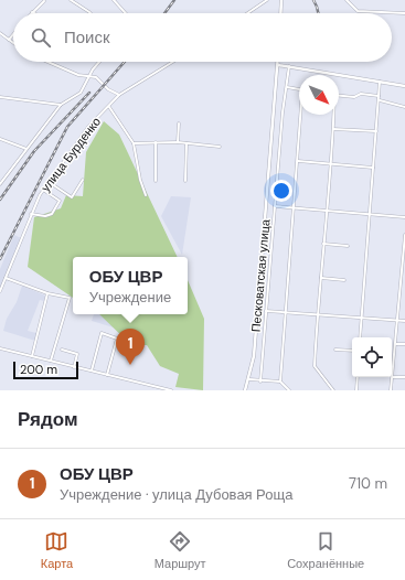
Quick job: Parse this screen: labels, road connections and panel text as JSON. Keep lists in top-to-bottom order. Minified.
{"streets":{"main road":["Песковатская улица"],"street":["улица Бурденко"]},"scale_bar":"200 m","north":"bottom right","page":{"search":"Поиск","popup":["ОБУ ЦВР","Учреждение"],"pins":"1","scale":"200 m","heading":"Рядом","list":[{"mark":"1","name":"ОБУ ЦВР","note":"Учреждение · улица Дубовая Роща","value":"710 m"}],"nav":["Карта","Маршрут","Сохранённые"]}}
